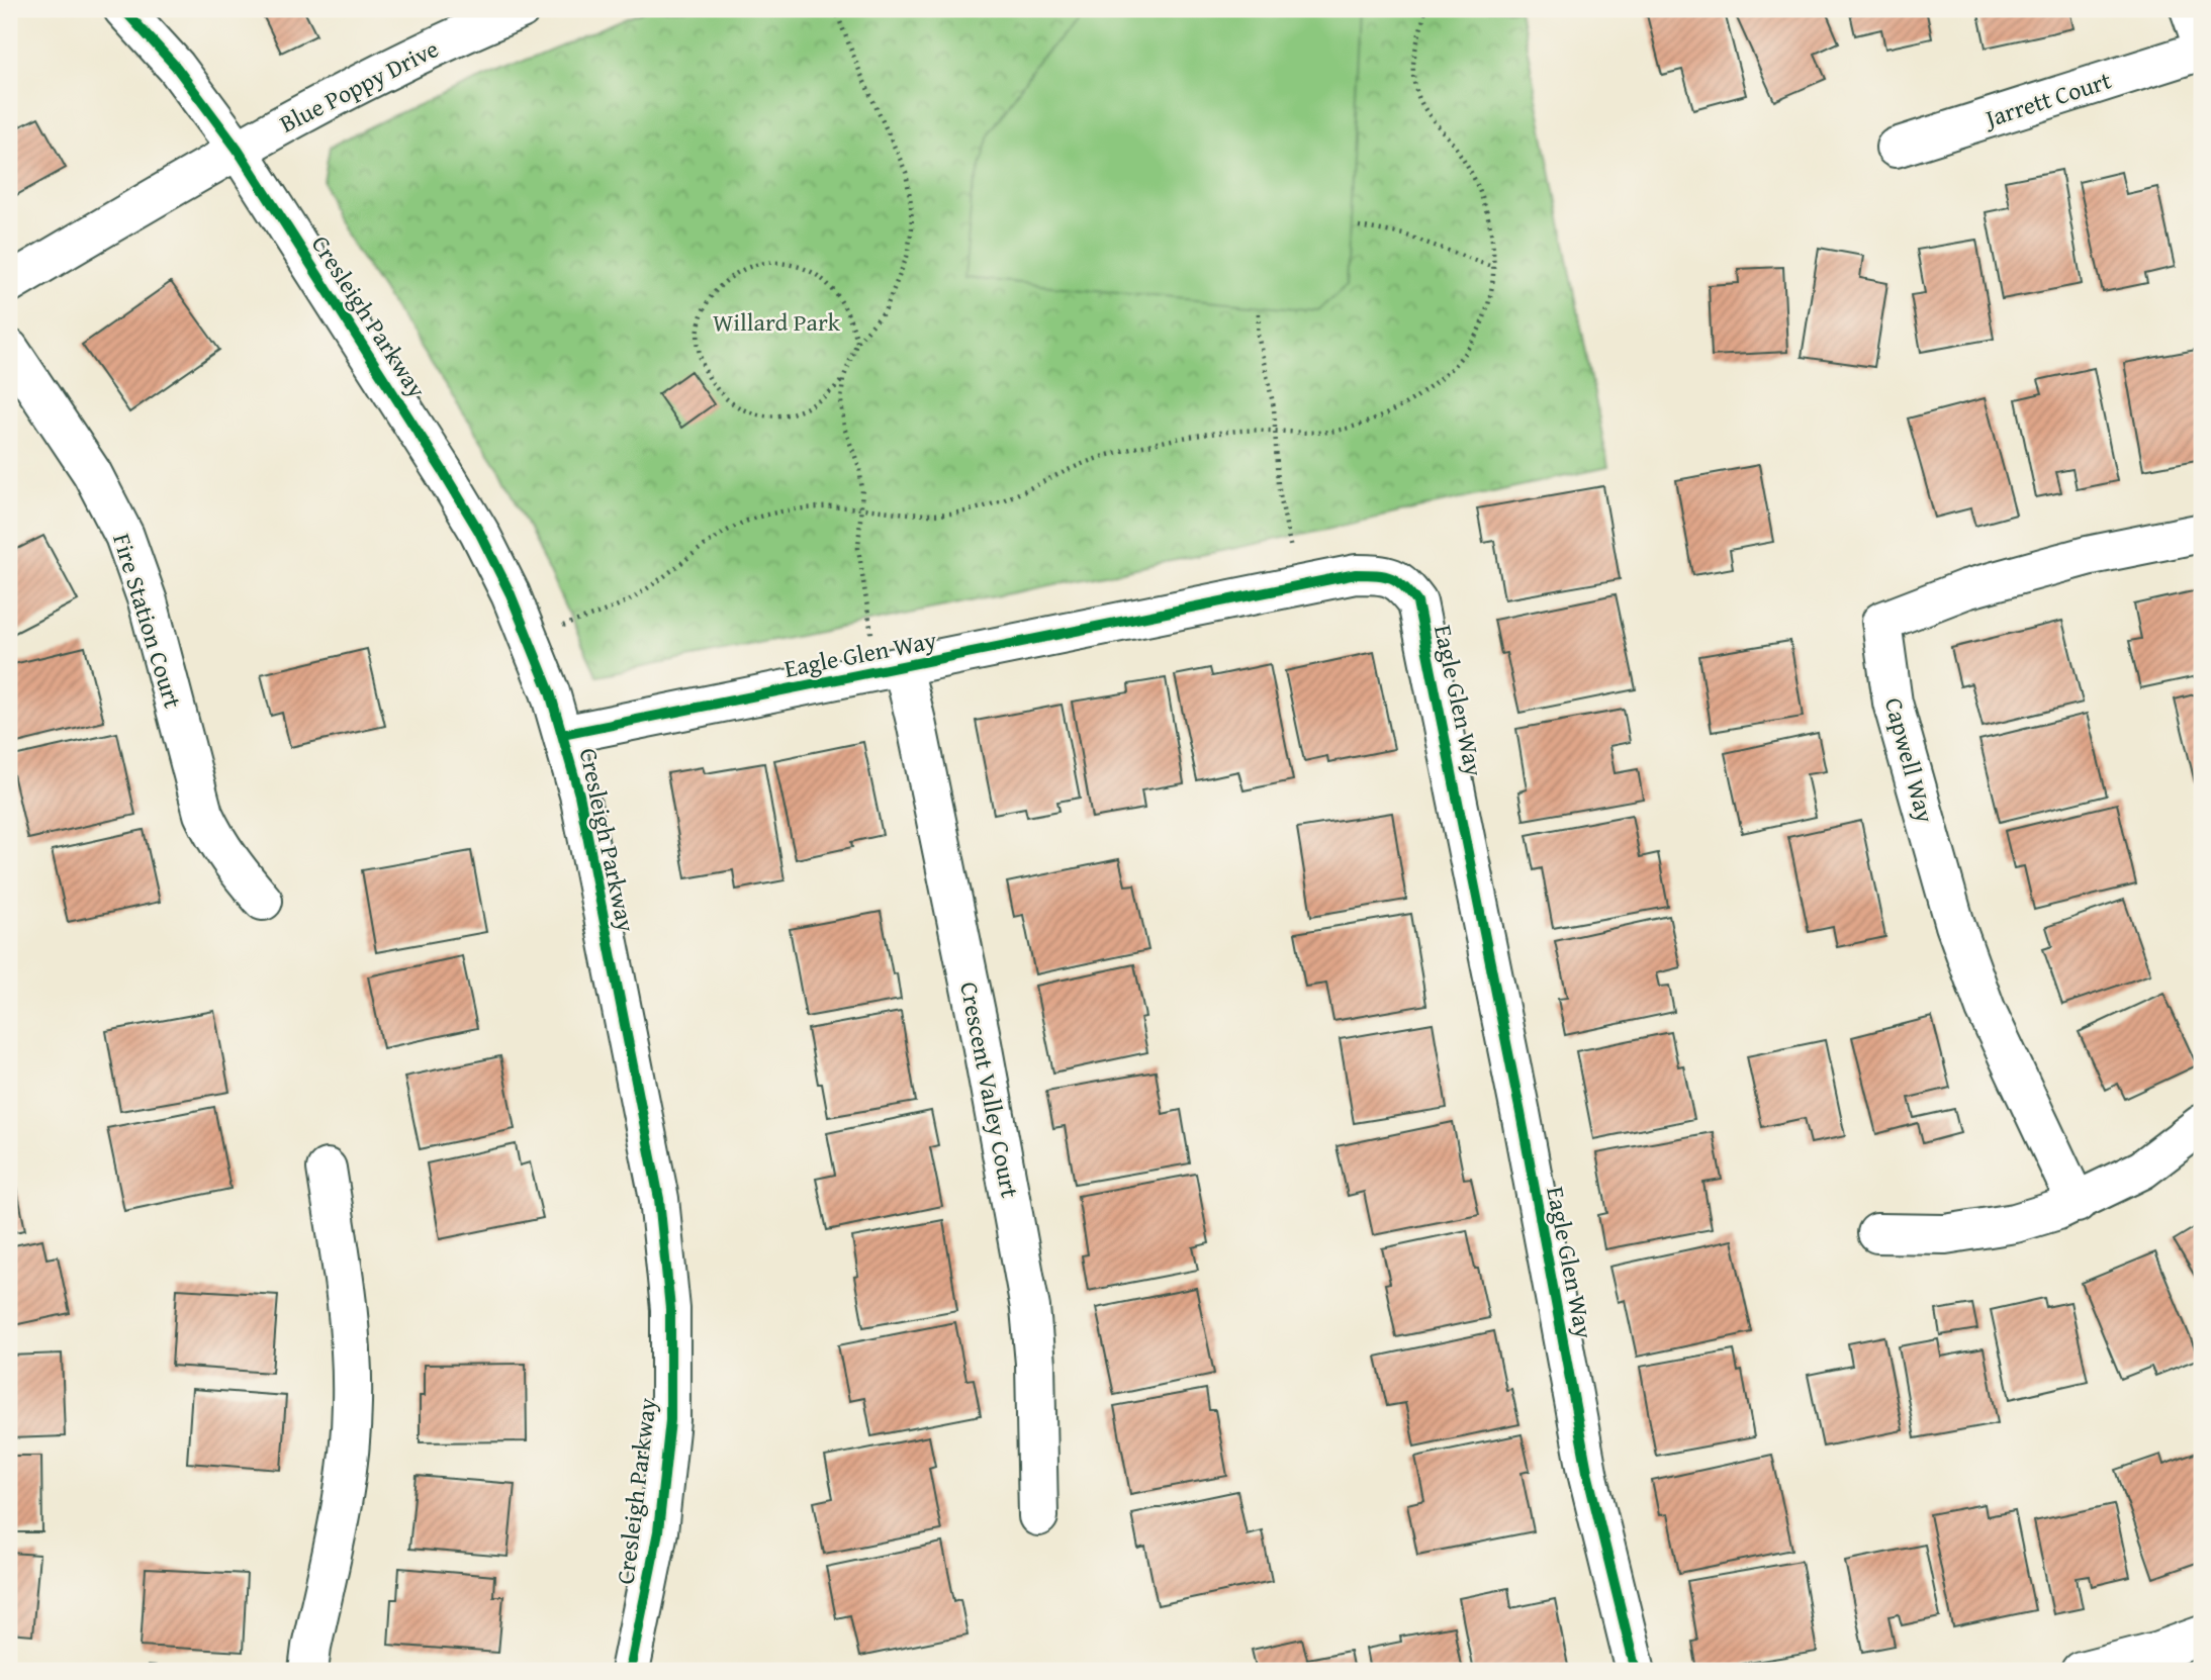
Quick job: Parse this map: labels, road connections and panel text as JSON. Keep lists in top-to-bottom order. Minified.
{"streets":{"street":["Blue Poppy Drive","Jarrett Court","Cresleigh Parkway","Fire Station Court","Eagle Glen Way","Capwell Way","Crescent Valley Court"]},"crossings":[["Blue Poppy Drive","Cresleigh Parkway"],["Cresleigh Parkway","Eagle Glen Way"],["Eagle Glen Way","Crescent Valley Court"]],"parks":["Willard Park"]}
